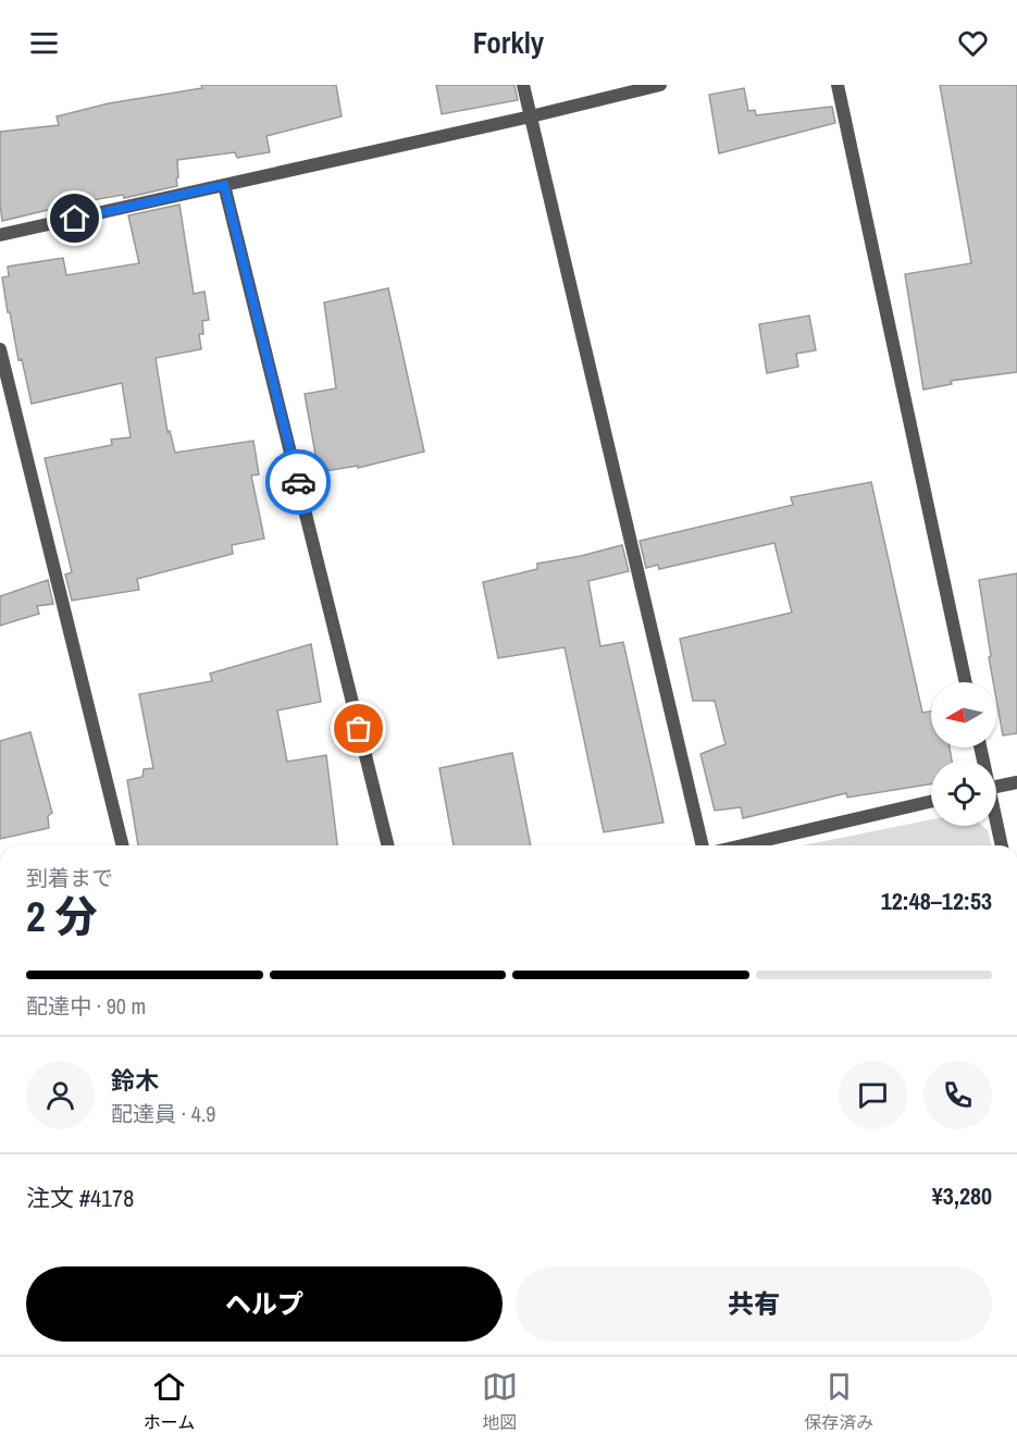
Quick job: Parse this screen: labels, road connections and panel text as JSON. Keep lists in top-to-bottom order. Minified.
{"north":"left","page":{"header":"Forkly","heading":["2 分","到着まで","12:48–12:53"],"panel":["鈴木","配達員 · 4.9","注文 #4178","¥3,280"],"bar":"配達中 · 90 m","buttons":["ヘルプ","共有"],"tabs":["ホーム","地図","保存済み"]}}
